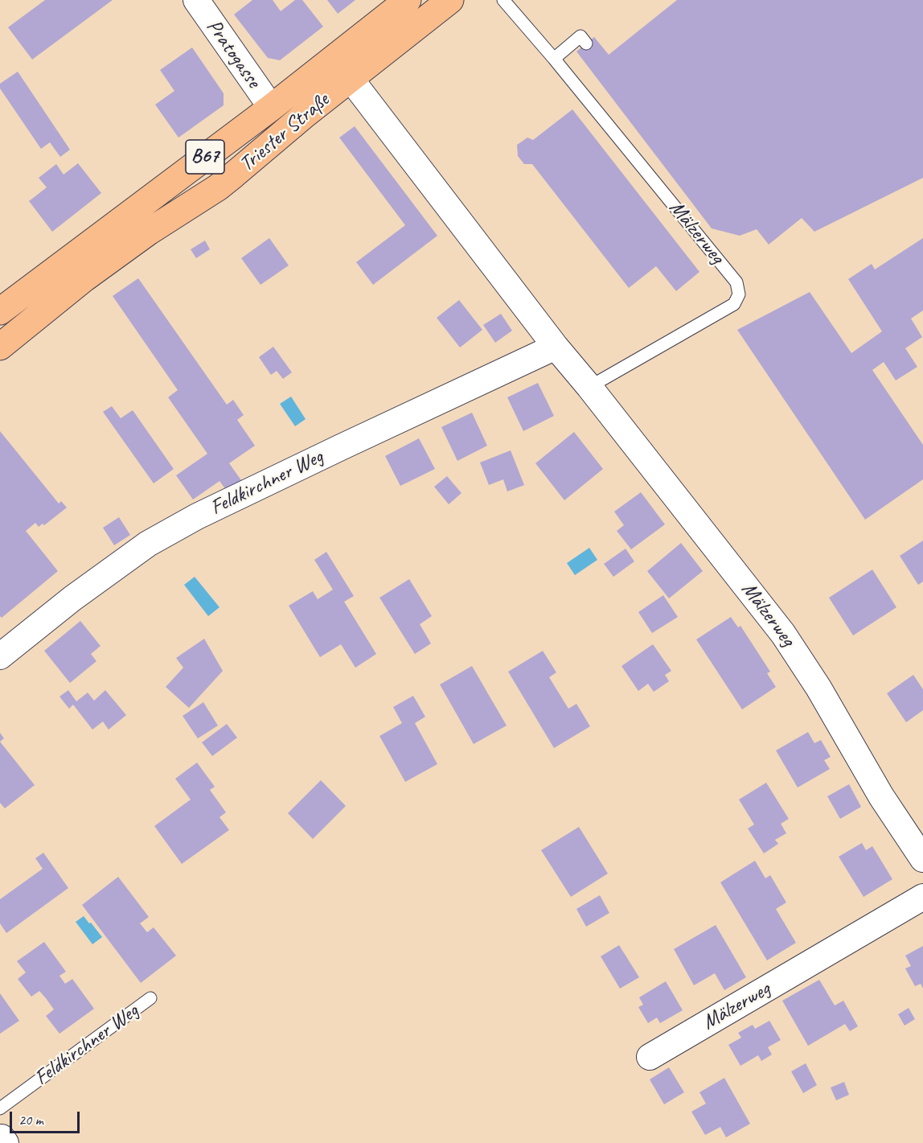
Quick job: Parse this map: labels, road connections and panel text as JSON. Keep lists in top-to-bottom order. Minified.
{"streets":{"main road":["Triester Straße","B67"],"street":["Pratogasse","Mälzerweg","Feldkirchner Weg"]},"crossings":[["Pratogasse","Triester Straße"],["Triester Straße","Mälzerweg"],["Mälzerweg","Feldkirchner Weg"]],"scale_bar":"20 m"}
